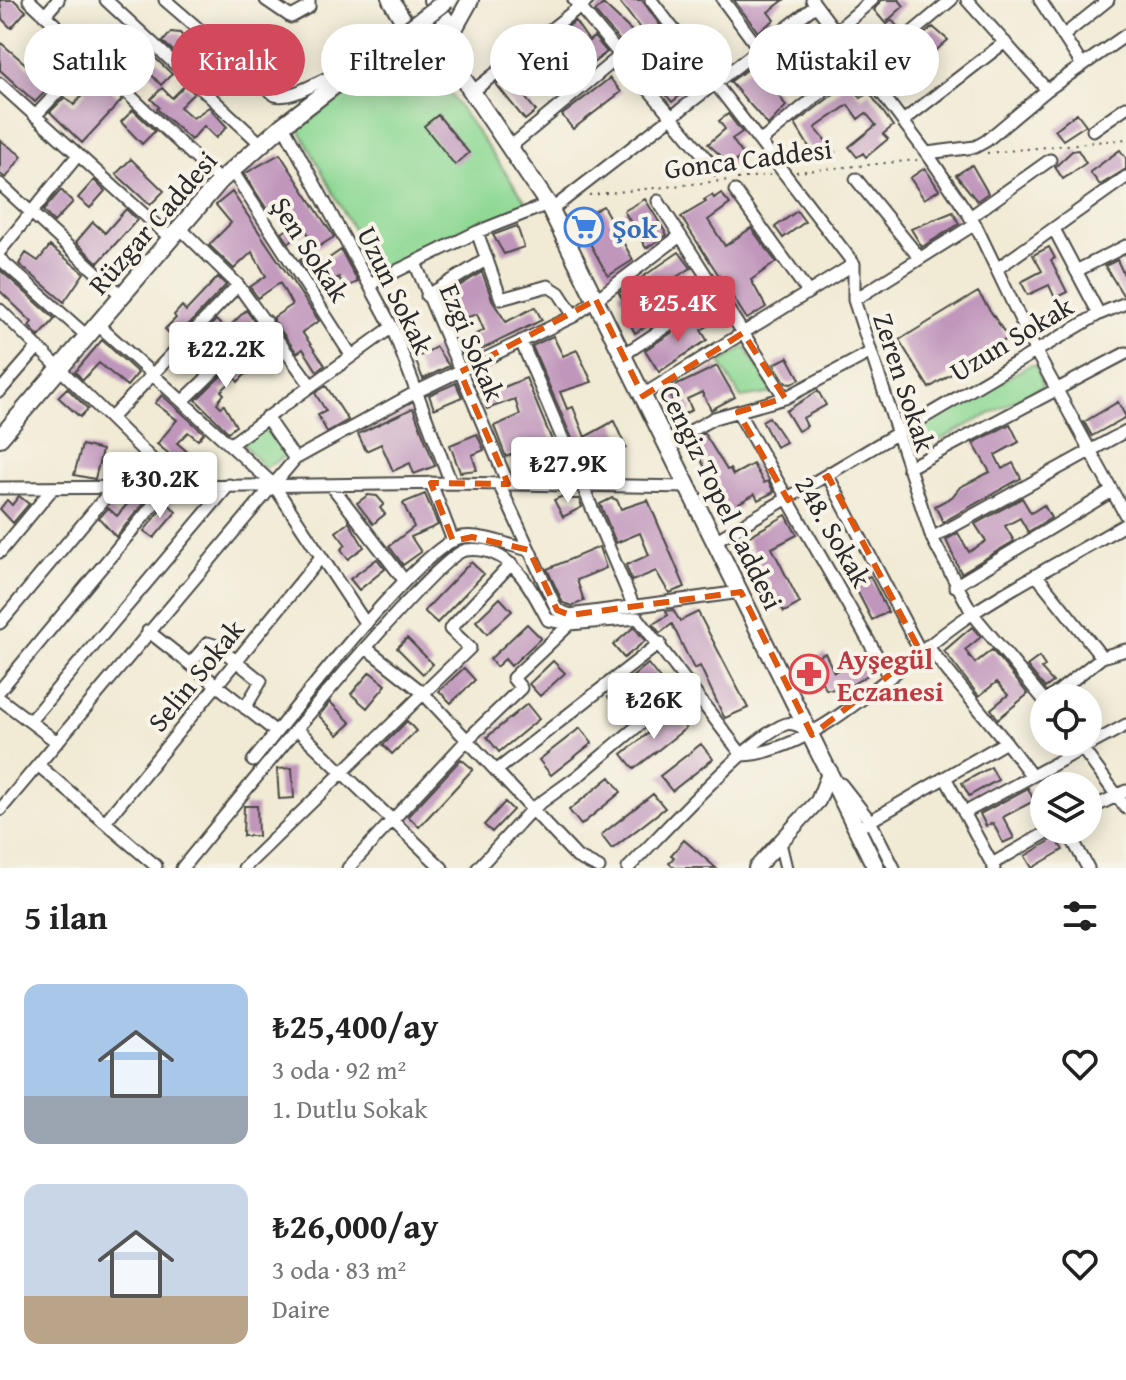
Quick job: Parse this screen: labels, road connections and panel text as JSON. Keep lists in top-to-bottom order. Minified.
{"streets":{"main road":["Rüzgar Caddesi","Cengiz Topel Caddesi"],"street":["Şen Sokak","Uzun Sokak","Ezgi Sokak","Zeren Sokak","248. Sokak","Selin Sokak"],"path":["Gonca Caddesi"]},"crossings":[["Rüzgar Caddesi","Şen Sokak"],["Rüzgar Caddesi","Uzun Sokak"],["Uzun Sokak","Zeren Sokak"],["Uzun Sokak","Cengiz Topel Caddesi"],["Uzun Sokak","248. Sokak"]],"places":{"supermarket":["Şok"],"pharmacy":["Ayşegül Eczanesi"]},"page":{"chip":["Satılık","Kiralık","Filtreler","Yeni","Daire","Müstakil ev"],"price":["₺25.4K","₺22.2K","₺27.9K","₺30.2K","₺26K"],"heading":"5 ilan","list":[{"name":"₺25,400/ay","note":"3 oda · 92 m² · 1. Dutlu Sokak"},{"name":"₺26,000/ay","note":"3 oda · 83 m² · Daire"}]}}
